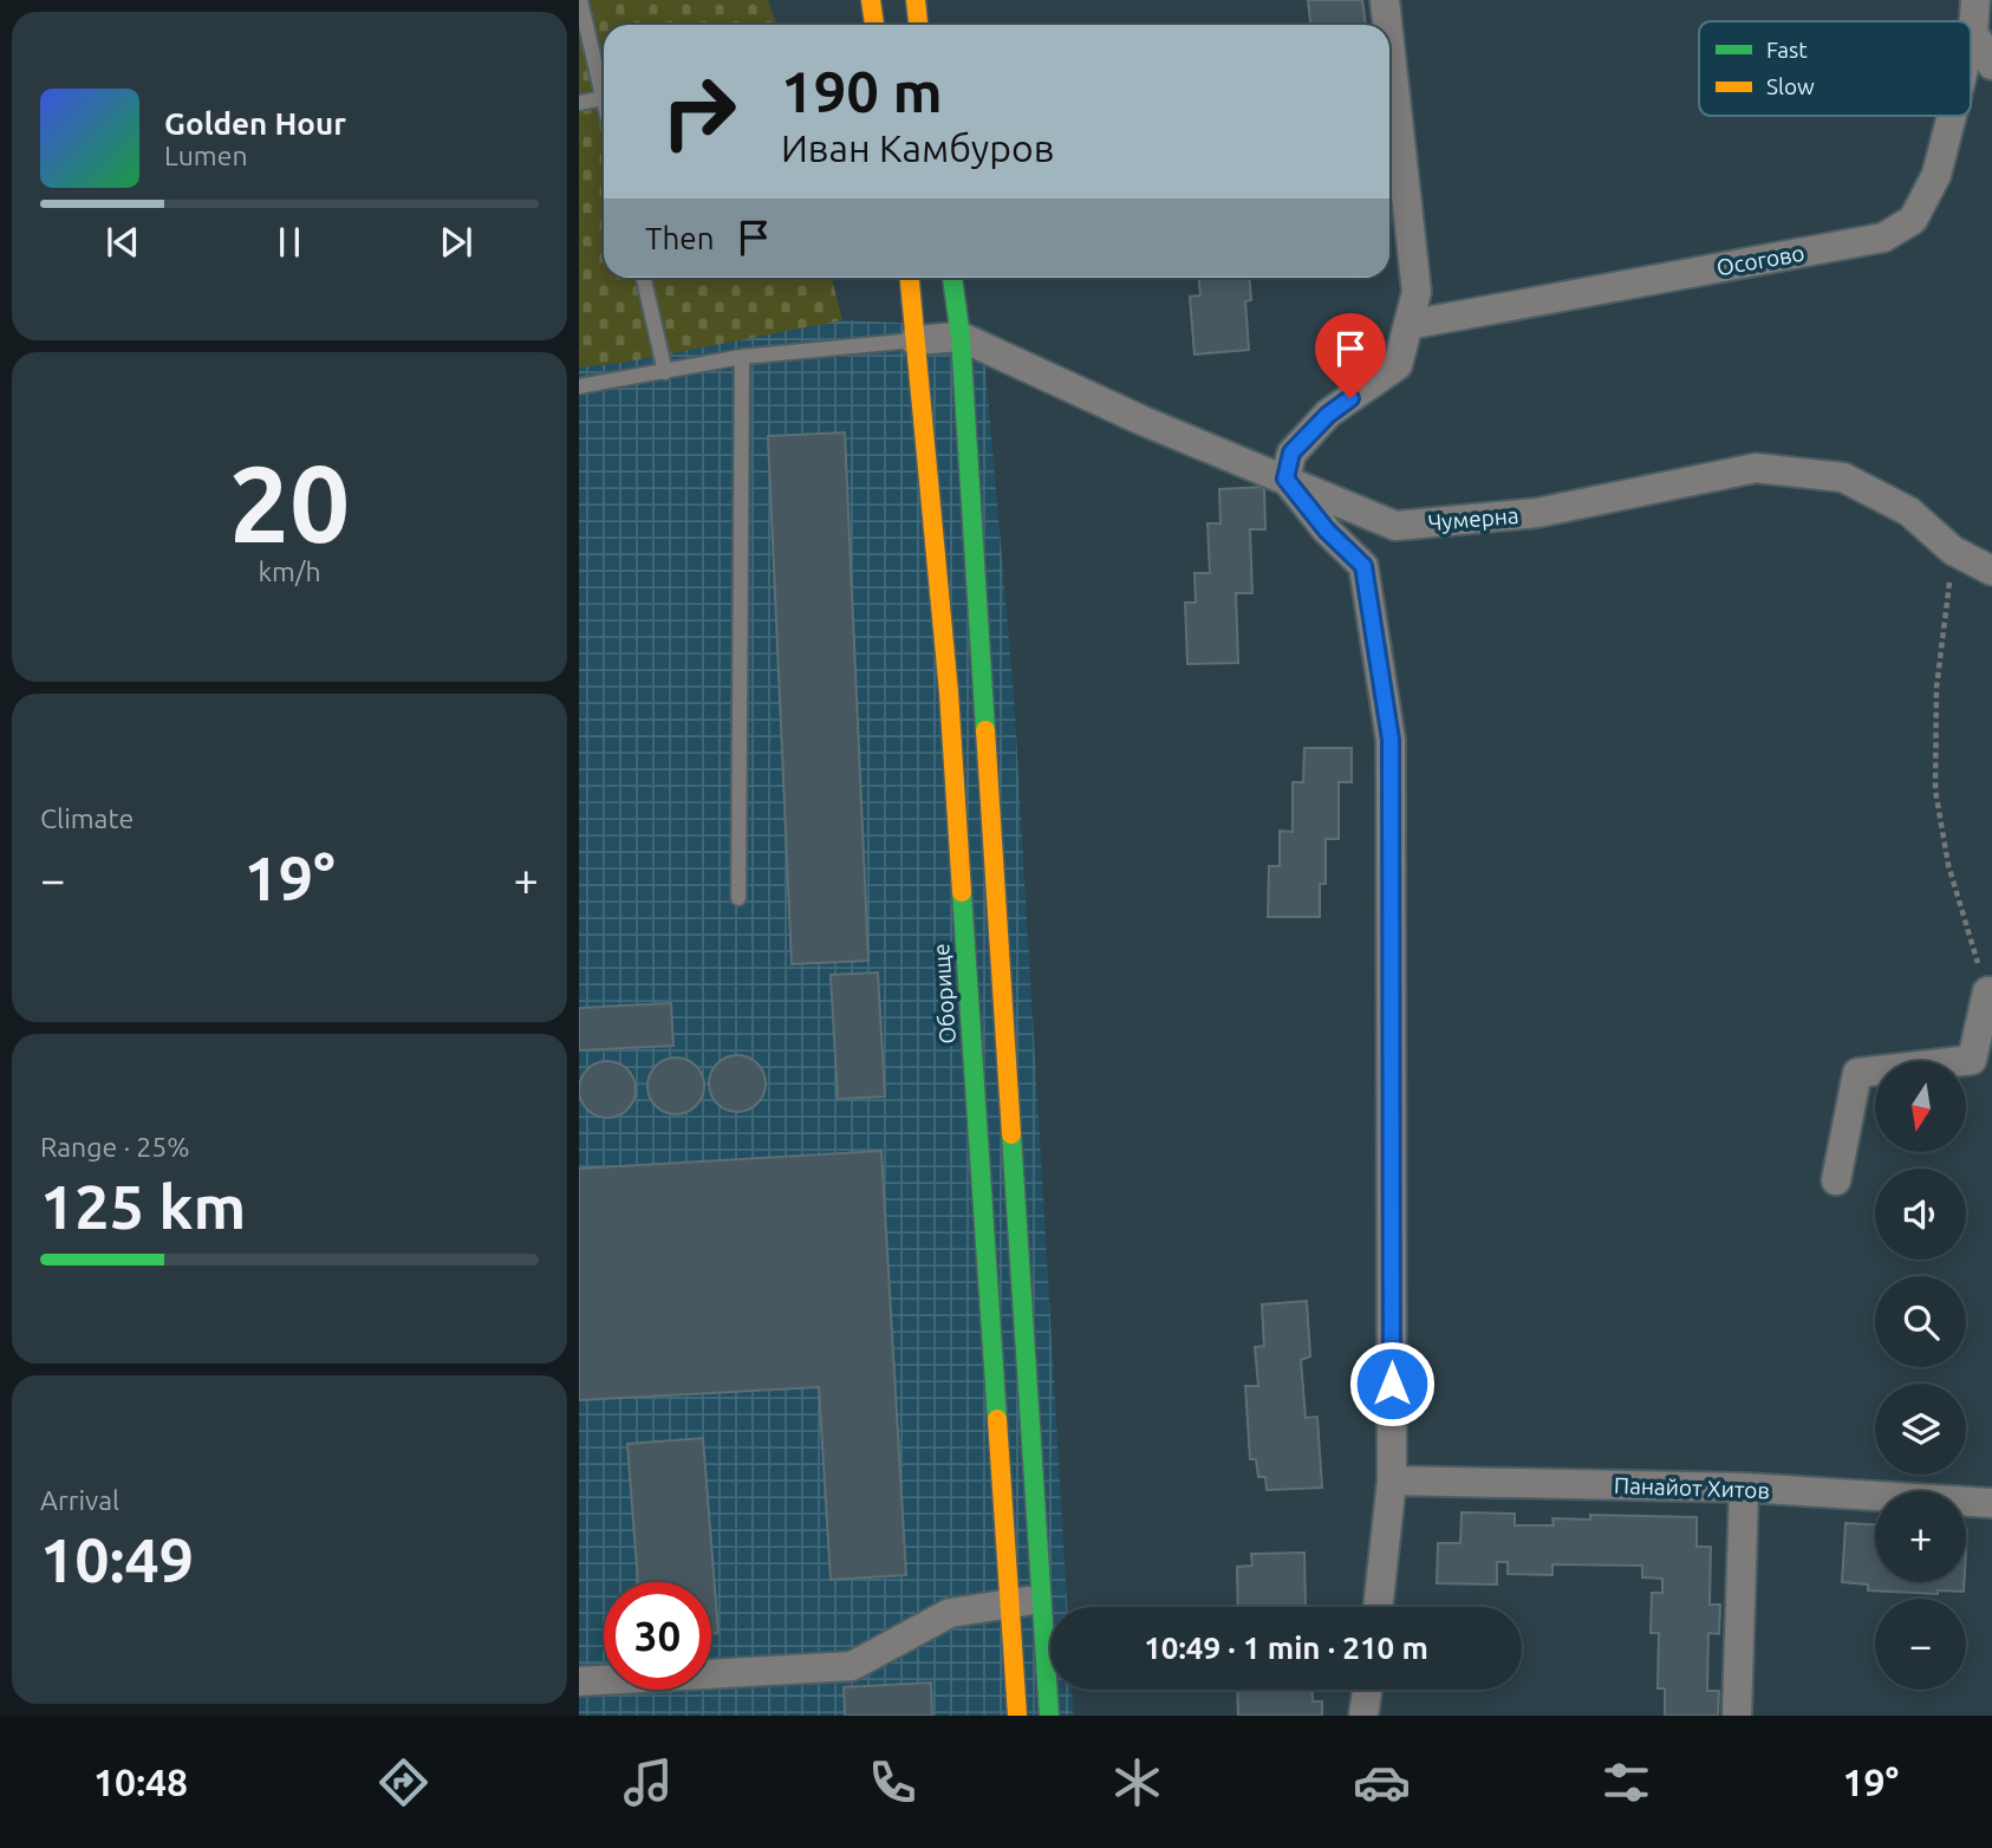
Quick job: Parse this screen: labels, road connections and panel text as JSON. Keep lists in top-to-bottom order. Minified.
{"streets":{"main road":["Оборище"],"street":["Осогово","Чумерна","Панайот Хитов"]},"legend":["Fast","Slow"],"north":"bottom","page":{"turn":["190 m","Иван Камбуров"],"song":["Golden Hour","Lumen"],"then":"Then","tile":[["20","km/h"],"Climate",["Range · 25%","125 km"],["Arrival","10:49"]],"heat":["−","19°","+"],"map_buttons":["+","−"],"limit":"30","trip":"10:49 · 1 min · 210 m","tabs":["10:48","19°"]}}
